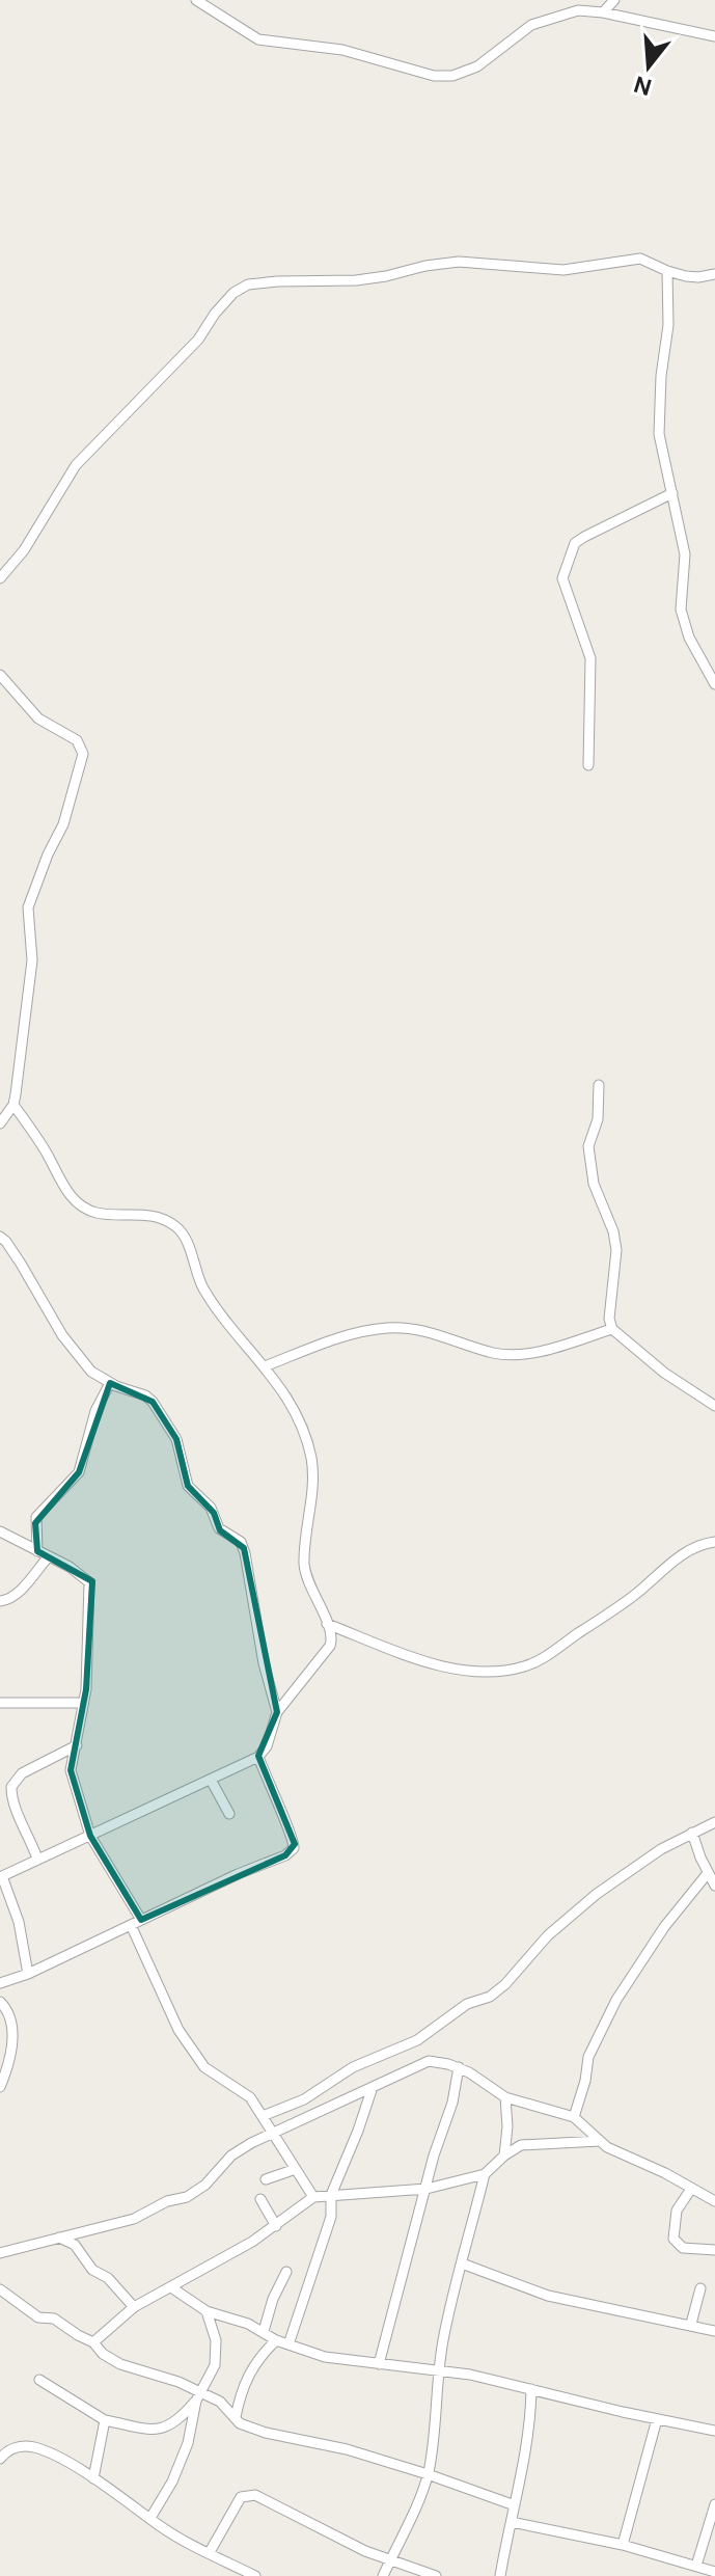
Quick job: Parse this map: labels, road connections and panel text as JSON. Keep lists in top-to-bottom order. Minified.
{"north":"bottom"}
